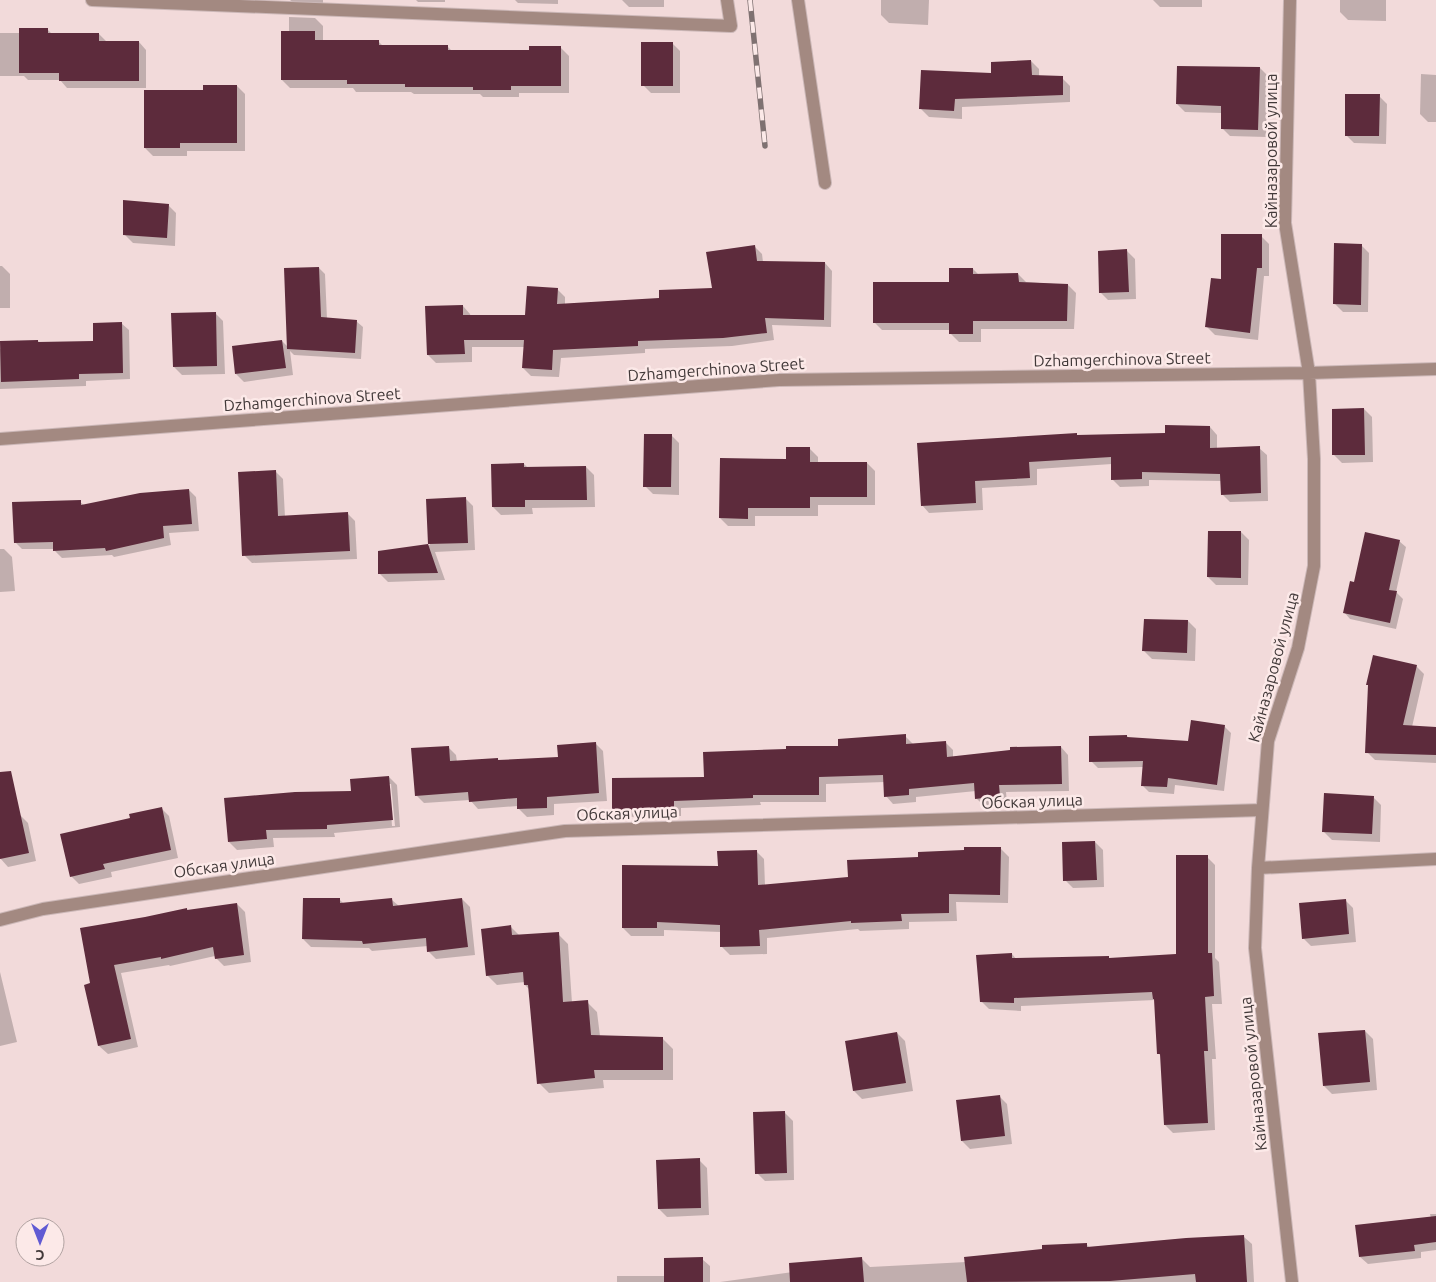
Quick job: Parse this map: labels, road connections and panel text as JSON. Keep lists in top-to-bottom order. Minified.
{"streets":{"street":["Кайназаровой улица","Dzhamgerchinova Street","Обская улица"]},"crossings":[["Кайназаровой улица","Dzhamgerchinova Street"],["Кайназаровой улица","Обская улица"]],"north":"bottom"}
